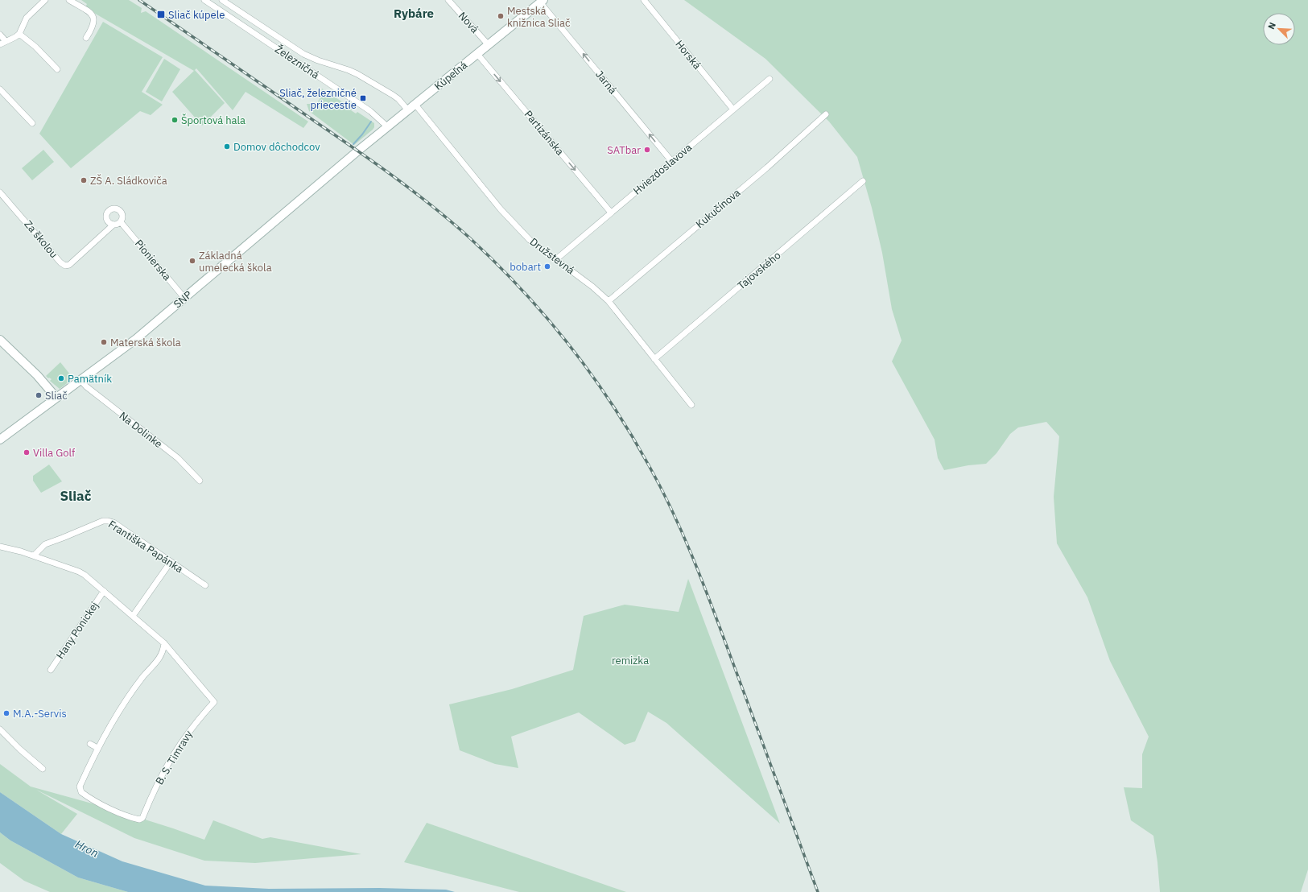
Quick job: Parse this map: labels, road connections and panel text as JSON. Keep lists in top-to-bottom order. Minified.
{"streets":{"street":["Nová","Horská","Železničná","Kúpeľná","Jarná","Partizánska","Hviezdoslavova","Kukučínova","Za školou","Družstevná","Pionierska","Tajovského","SNP","Na Dolinke","Františka Papánka","Hany Ponickej","B. S. Timravy"]},"crossings":[["Nová","Kúpeľná"],["Horská","Hviezdoslavova"],["Železničná","Kúpeľná"],["Kúpeľná","Jarná"],["Kúpeľná","Partizánska"],["Kúpeľná","Družstevná"],["Kúpeľná","SNP"],["Jarná","Hviezdoslavova"],["Partizánska","Hviezdoslavova"],["Hviezdoslavova","Družstevná"],["Kukučínova","Družstevná"],["Za školou","Pionierska"],["Družstevná","Tajovského"],["Pionierska","SNP"],["SNP","Na Dolinke"]],"one_way":["Jarná","Partizánska"],"districts":["Rybáre","Sliač"],"water":["Hron"],"parks":["remizka"],"places":{"transit":["Sliač kúpele","Sliač, železničné priecestie"],"other":["Mestská knižnica Sliač","Športová hala","Domov dôchodcov","SATbar","ZŠ A. Sládkoviča","Základná umelecká škola","bobart","Materská škola","Pamätník","Sliač","Villa Golf","M.A.-Servis"]},"north":"top left"}
